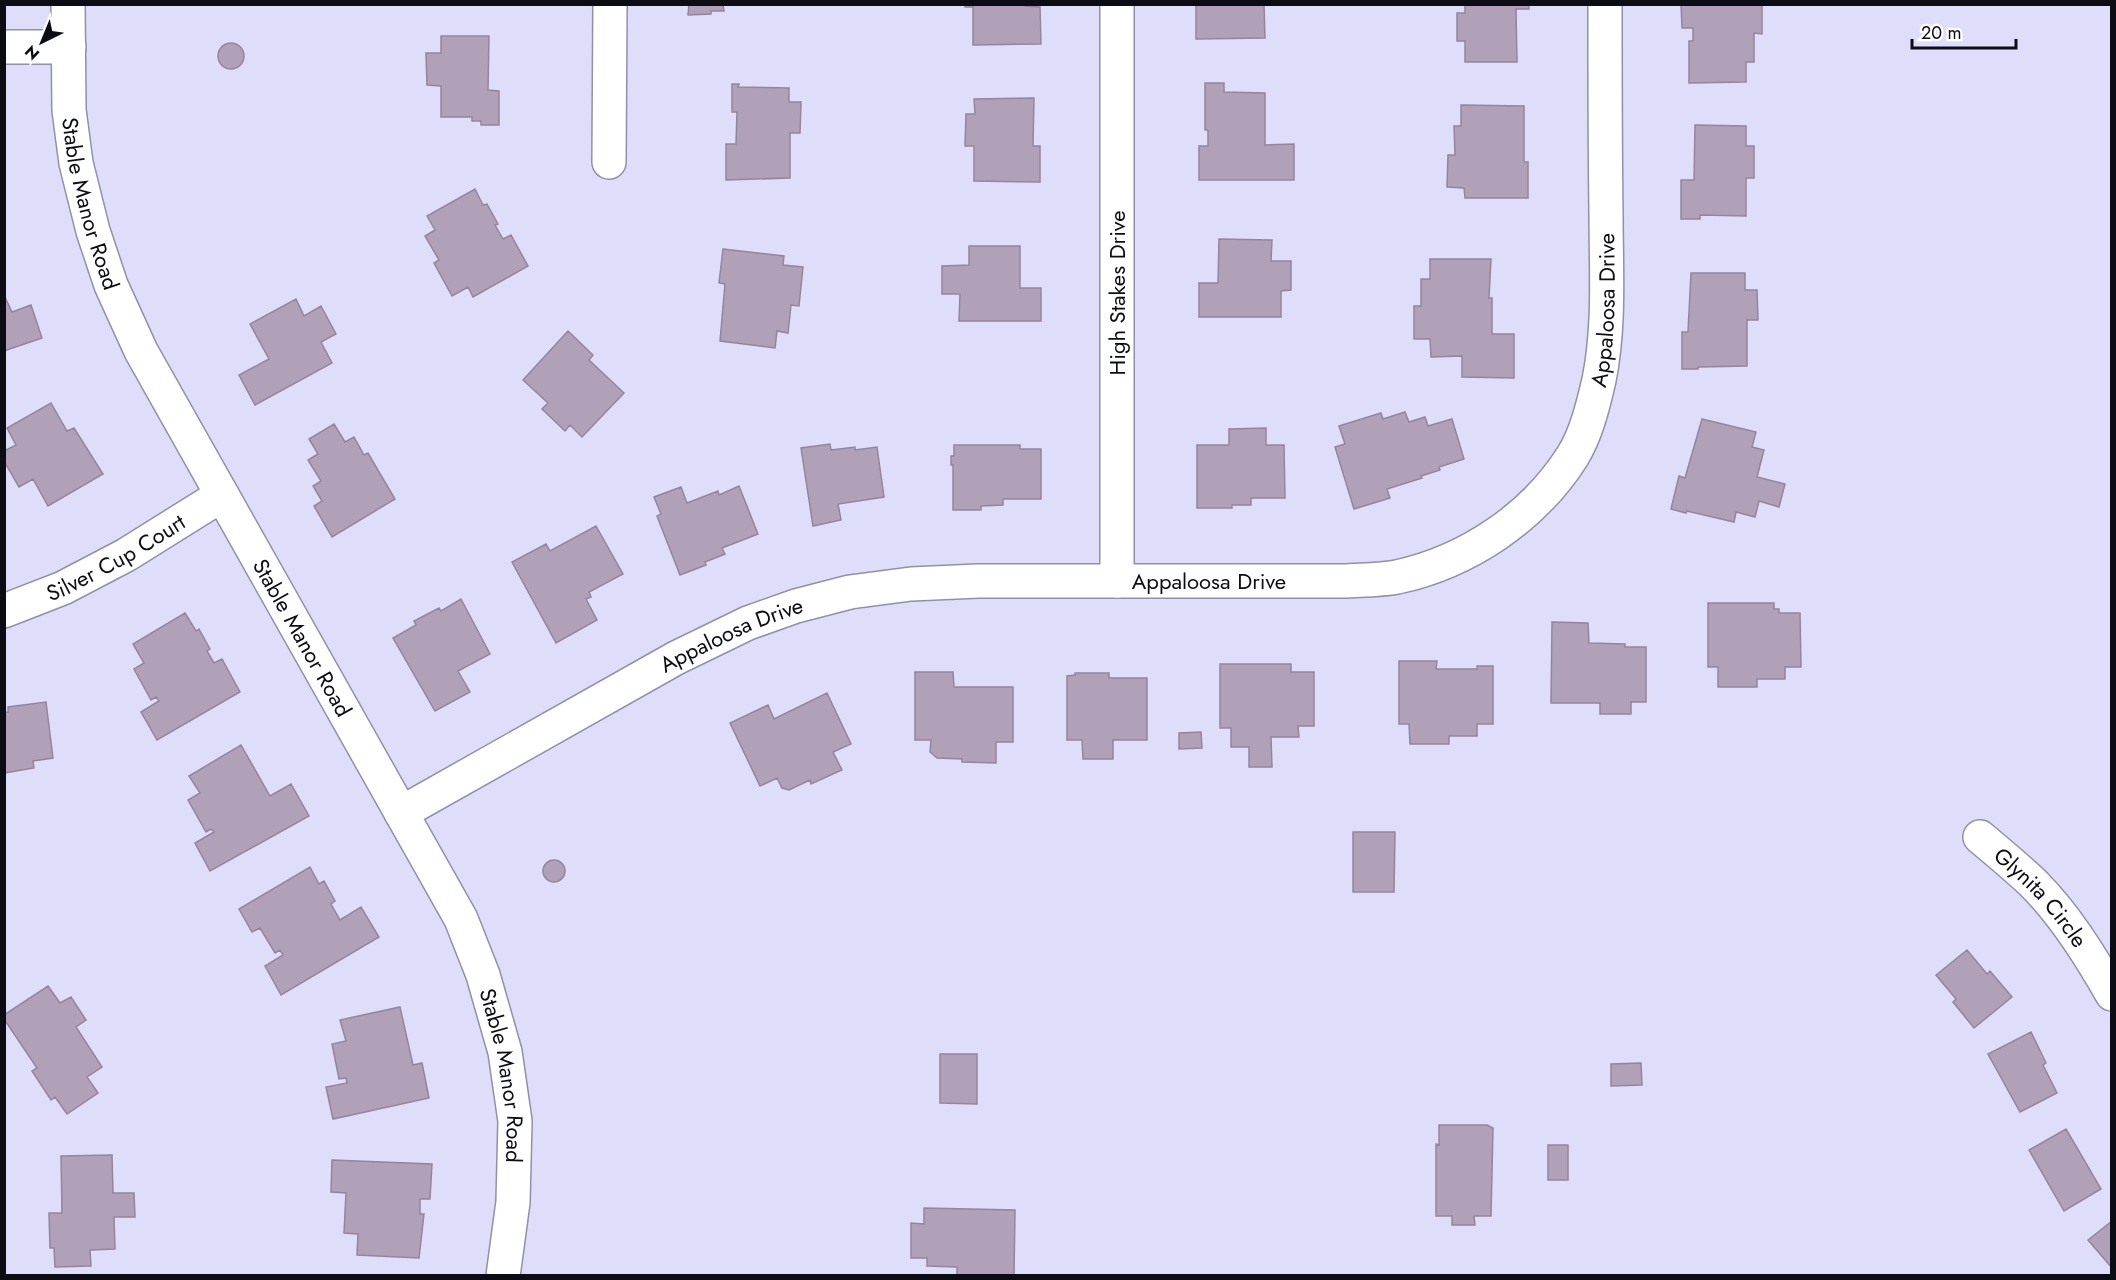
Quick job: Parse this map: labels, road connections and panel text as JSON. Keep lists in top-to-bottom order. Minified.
{"streets":{"street":["Stable Manor Road","High Stakes Drive","Appaloosa Drive","Silver Cup Court","Glynita Circle"]},"crossings":[["Stable Manor Road","Appaloosa Drive"],["Stable Manor Road","Silver Cup Court"],["High Stakes Drive","Appaloosa Drive"]],"scale_bar":"20 m","north":"bottom left"}
